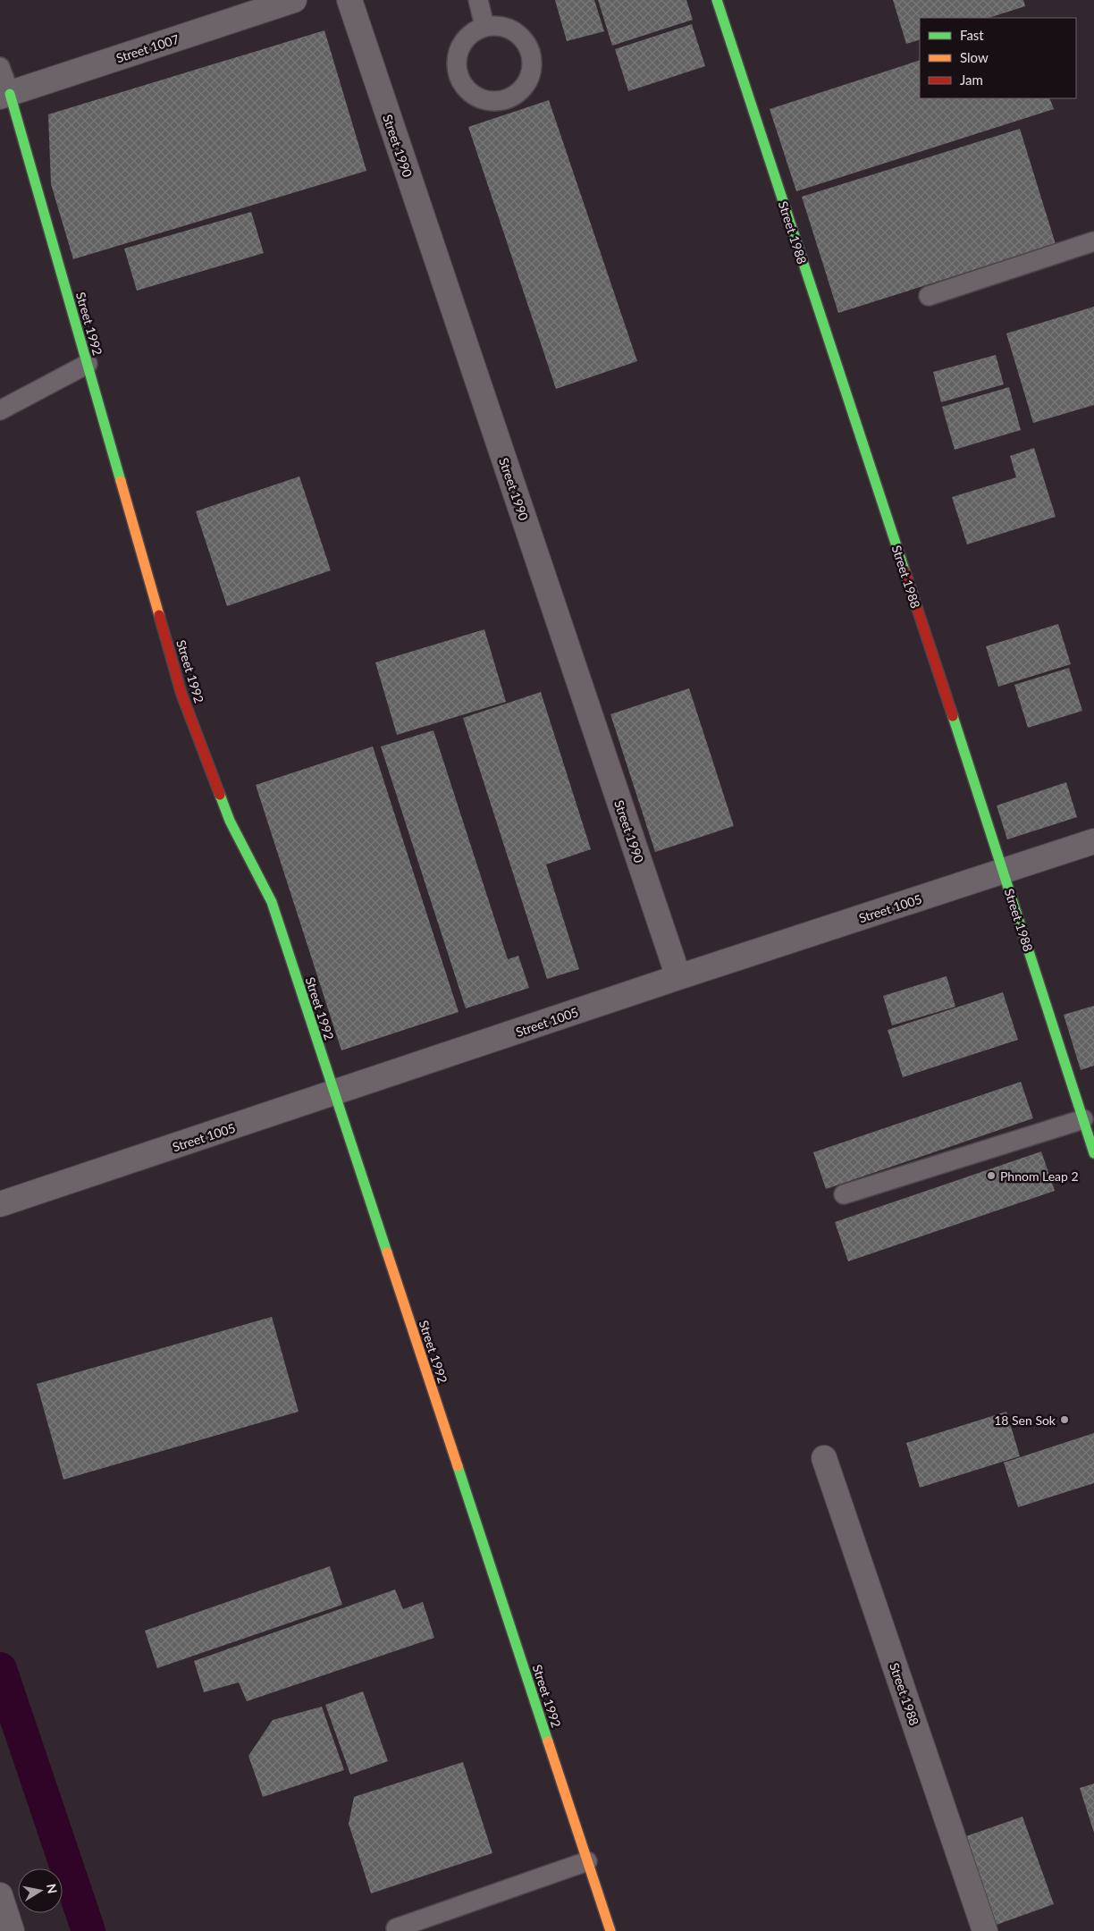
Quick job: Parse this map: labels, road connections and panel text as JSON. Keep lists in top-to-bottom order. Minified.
{"streets":{"street":["Street 1007","Street 1990","Street 1988","Street 1992","Street 1005"]},"crossings":[["Street 1007","Street 1992"],["Street 1990","Street 1005"],["Street 1988","Street 1005"],["Street 1992","Street 1005"]],"places":["Phnom Leap 2","18 Sen Sok"],"legend":["Fast","Slow","Jam"],"north":"right"}
